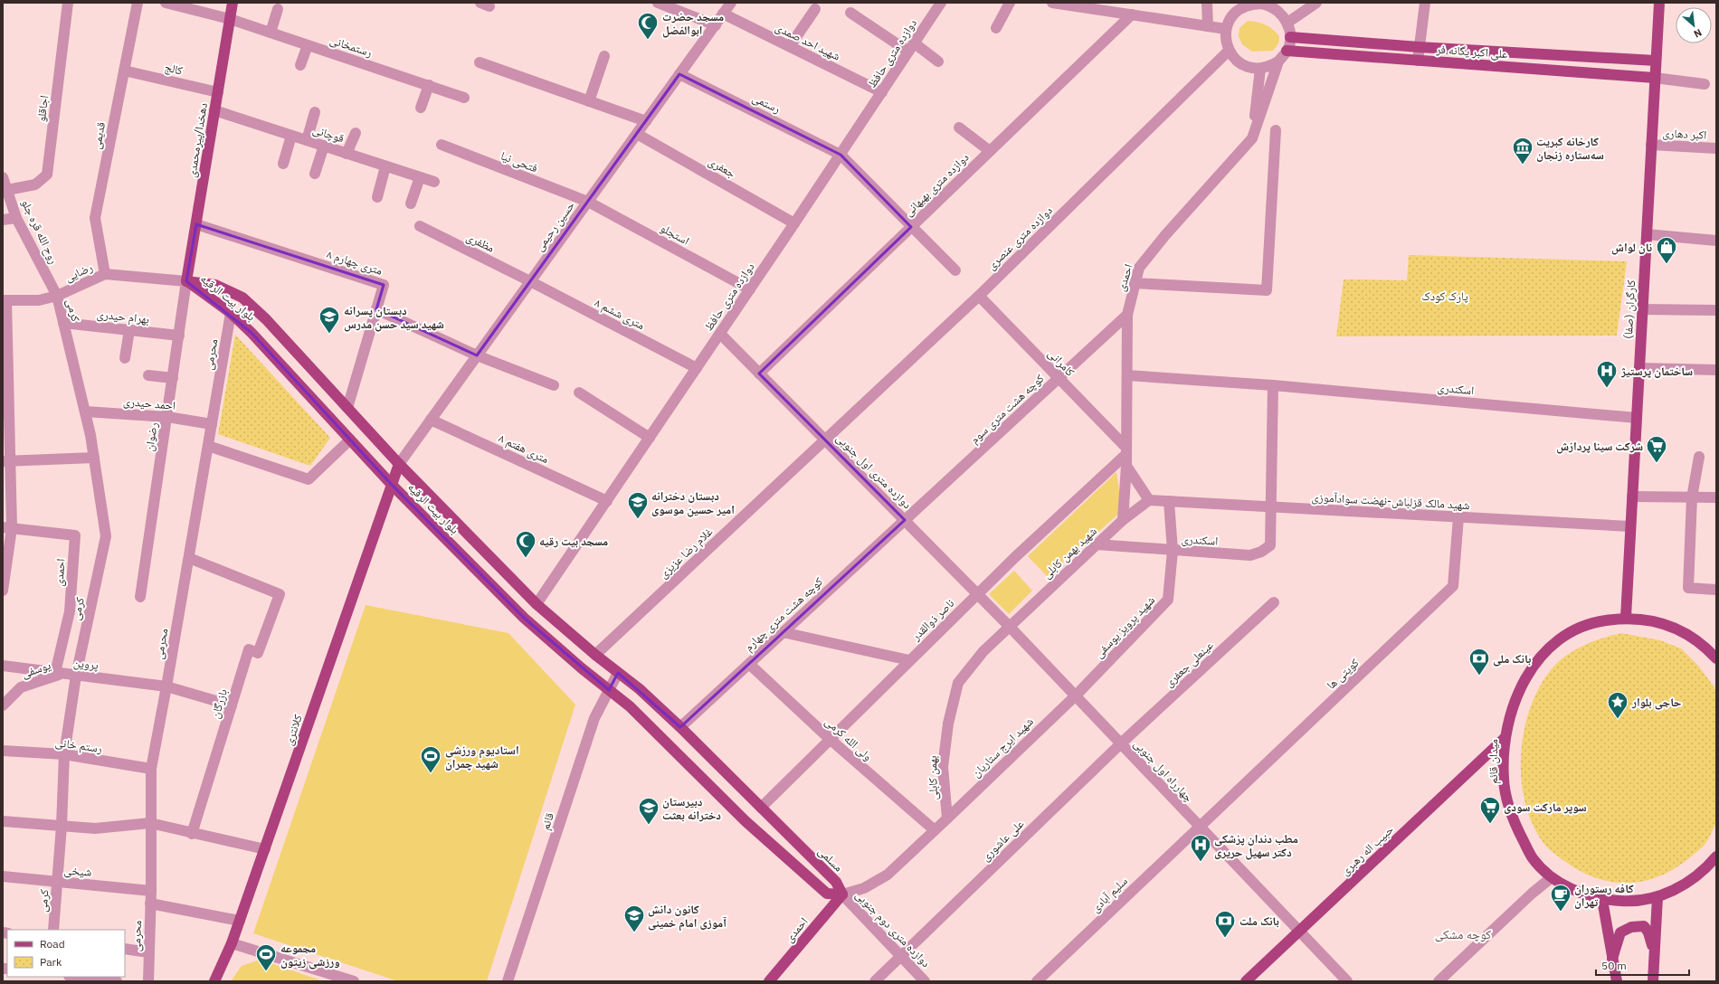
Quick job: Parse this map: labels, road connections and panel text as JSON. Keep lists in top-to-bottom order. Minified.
{"streets":{"main road":["علی اکبر یگانه فر","دهخدا/پیرمحمدی","احمدی","بلوار بیت الرقیه","کارگران (صفا)","کلانتری","میدان قائم","حبیب اله رهبری","مسلمی"],"street":["شهید احد صمدی","رستمخانی","دوازده متری حافظ","کالج","رستمی","اجاقلو","قوچانی","اکبر دهاری","قدیمی","فتحی نیا","جعفری","دوازده متری بهبهانی","حسین رحیمی","روح الله قره جلو","استجلو","دوازده متری عنصری","مظفری","۸ متری چهارم","رضایی","کرمی","۸ متری ششم","بهرام حیدری","محرمی","کامرانی","اسکندری","احمد حیدری","کوچه هشت متری سوم","رضوان","۸ متری هفتم","دوازده متری اول جنوبی","شهید مالک قزلباش-نهضت سوادآموزی","غلام رضا عزیزی","شهید بهمن کابلی","کوچه هشت متری چهارم","ناصر ذوالقدر","شهید پرویز یوسفی","پروین","عینعلی جعفری","یوسفی","کویتی ها","بازرگان","ولی الله کرمی","رستم خانی","شهید ایرج ستاریان","چهارراه اول جنوبی","بهمن کابلی","قائم","علی عاشوری","شیخی","سلیم آبادی","دوازده متری دوم جنوبی"]},"crossings":[["شهید احد صمدی","دوازده متری حافظ"],["شهید احد صمدی","حسین رحیمی"],["رستمخانی","دهخدا/پیرمحمدی"],["علی اکبر یگانه فر","دوازده متری عنصری"],["علی اکبر یگانه فر","احمدی"],["علی اکبر یگانه فر","کارگران (صفا)"],["دوازده متری حافظ","رستمی"],["دوازده متری حافظ","جعفری"],["دوازده متری حافظ","استجلو"],["دوازده متری حافظ","بلوار بیت الرقیه"],["دوازده متری حافظ","۸ متری ششم"],["دوازده متری حافظ","۸ متری هفتم"],["دوازده متری حافظ","دوازده متری اول جنوبی"],["کالج","قدیمی"],["کالج","دهخدا/پیرمحمدی"],["رستمی","حسین رحیمی"],["اجاقلو","روح الله قره جلو"],["قوچانی","دهخدا/پیرمحمدی"],["اکبر دهاری","کارگران (صفا)"],["قدیمی","رضایی"],["دهخدا/پیرمحمدی","۸ متری چهارم"],["دهخدا/پیرمحمدی","رضایی"],["دهخدا/پیرمحمدی","بلوار بیت الرقیه"],["دهخدا/پیرمحمدی","رضوان"],["فتحی نیا","حسین رحیمی"],["فتحی نیا","استجلو"],["جعفری","حسین رحیمی"],["دوازده متری بهبهانی","دوازده متری اول جنوبی"],["حسین رحیمی","استجلو"],["حسین رحیمی","مظفری"],["حسین رحیمی","بلوار بیت الرقیه"],["حسین رحیمی","۸ متری ششم"],["حسین رحیمی","۸ متری هفتم"],["حسین رحیمی","کلانتری"],["روح الله قره جلو","رضایی"],["روح الله قره جلو","کرمی"],["دوازده متری عنصری","احمدی"],["دوازده متری عنصری","کامرانی"],["دوازده متری عنصری","دوازده متری اول جنوبی"],["دوازده متری عنصری","غلام رضا عزیزی"],["مظفری","۸ متری ششم"],["۸ متری چهارم","بلوار بیت الرقیه"],["رضایی","بلوار بیت الرقیه"],["رضایی","کرمی"],["رضایی","رضوان"],["احمدی","کامرانی"],["احمدی","اسکندری"],["احمدی","کوچه هشت متری سوم"],["احمدی","شهید بهمن کابلی"],["احمدی","ناصر ذوالقدر"],["احمدی","پروین"],["احمدی","یوسفی"],["احمدی","مسلمی"],["احمدی","دوازده متری دوم جنوبی"],["بلوار بیت الرقیه","محرمی"],["بلوار بیت الرقیه","رضوان"],["بلوار بیت الرقیه","غلام رضا عزیزی"],["بلوار بیت الرقیه","کلانتری"],["بلوار بیت الرقیه","قائم"],["بلوار بیت الرقیه","مسلمی"],["کارگران (صفا)","اسکندری"],["کارگران (صفا)","شهید مالک قزلباش-نهضت سوادآموزی"],["کارگران (صفا)","میدان قائم"],["کرمی","بهرام حیدری"],["کرمی","احمد حیدری"],["کرمی","پروین"],["کرمی","رستم خانی"],["کرمی","شیخی"],["بهرام حیدری","رضوان"],["محرمی","احمد حیدری"],["محرمی","پروین"],["محرمی","بازرگان"],["محرمی","رستم خانی"],["محرمی","شیخی"],["کامرانی","کوچه هشت متری سوم"],["کامرانی","ناصر ذوالقدر"],["اسکندری","شهید مالک قزلباش-نهضت سوادآموزی"],["اسکندری","شهید بهمن کابلی"],["اسکندری","شهید پرویز یوسفی"],["احمد حیدری","رضوان"],["کوچه هشت متری سوم","دوازده متری اول جنوبی"],["کوچه هشت متری سوم","کوچه هشت متری چهارم"],["دوازده متری اول جنوبی","غلام رضا عزیزی"],["دوازده متری اول جنوبی","شهید بهمن کابلی"],["دوازده متری اول جنوبی","کوچه هشت متری چهارم"],["دوازده متری اول جنوبی","ناصر ذوالقدر"],["دوازده متری اول جنوبی","چهارراه اول جنوبی"],["دوازده متری اول جنوبی","بهمن کابلی"],["شهید مالک قزلباش-نهضت سوادآموزی","شهید بهمن کابلی"],["شهید مالک قزلباش-نهضت سوادآموزی","شهید پرویز یوسفی"],["شهید مالک قزلباش-نهضت سوادآموزی","کویتی ها"],["شهید بهمن کابلی","چهارراه اول جنوبی"],["شهید بهمن کابلی","بهمن کابلی"],["کوچه هشت متری چهارم","ولی الله کرمی"],["کوچه هشت متری چهارم","مسلمی"],["ناصر ذوالقدر","ولی الله کرمی"],["ناصر ذوالقدر","مسلمی"],["شهید پرویز یوسفی","شهید ایرج ستاریان"],["شهید پرویز یوسفی","چهارراه اول جنوبی"],["پروین","یوسفی"],["پروین","بازرگان"],["عینعلی جعفری","چهارراه اول جنوبی"],["عینعلی جعفری","علی عاشوری"],["کویتی ها","چهارراه اول جنوبی"],["کویتی ها","سلیم آبادی"],["شهید ایرج ستاریان","چهارراه اول جنوبی"],["شهید ایرج ستاریان","بهمن کابلی"],["میدان قائم","حبیب اله رهبری"],["چهارراه اول جنوبی","بهمن کابلی"],["چهارراه اول جنوبی","علی عاشوری"],["چهارراه اول جنوبی","حبیب اله رهبری"],["چهارراه اول جنوبی","سلیم آبادی"],["قائم","مسلمی"],["علی عاشوری","دوازده متری دوم جنوبی"],["مسلمی","دوازده متری دوم جنوبی"]],"districts":["کوچه مشکی"],"parks":["پارک کودک"],"places":{"mosque":["مسجد حضرت ابوالفضل","مسجد بیت رقیه"],"museum":["کارخانه کبریت سه‌ستاره زنجان"],"shop":["نان لواش"],"school or university":["دبستان پسرانه شهید سید حسن مدرس","دبستان دخترانه امیر حسین موسوی","دبیرستان دخترانه بعثت","کانون دانش آموزی امام خمینی"],"hospital":["ساختمان پرستیژ","مطب دندان پزشکی دکتر سهیل حریری"],"supermarket":["شرکت سینا پردازش","سوپر مارکت سودی"],"bank":["بانک ملی","بانک ملت"],"place":["حاجی بلوار"],"sports":["استادیوم ورزشی شهید چمران","مجموعه ورزشی زیتون"],"cafe":["کافه رستوران تهران"]},"legend":["Road","Park"],"scale_bar":"50 m","north":"bottom right"}
